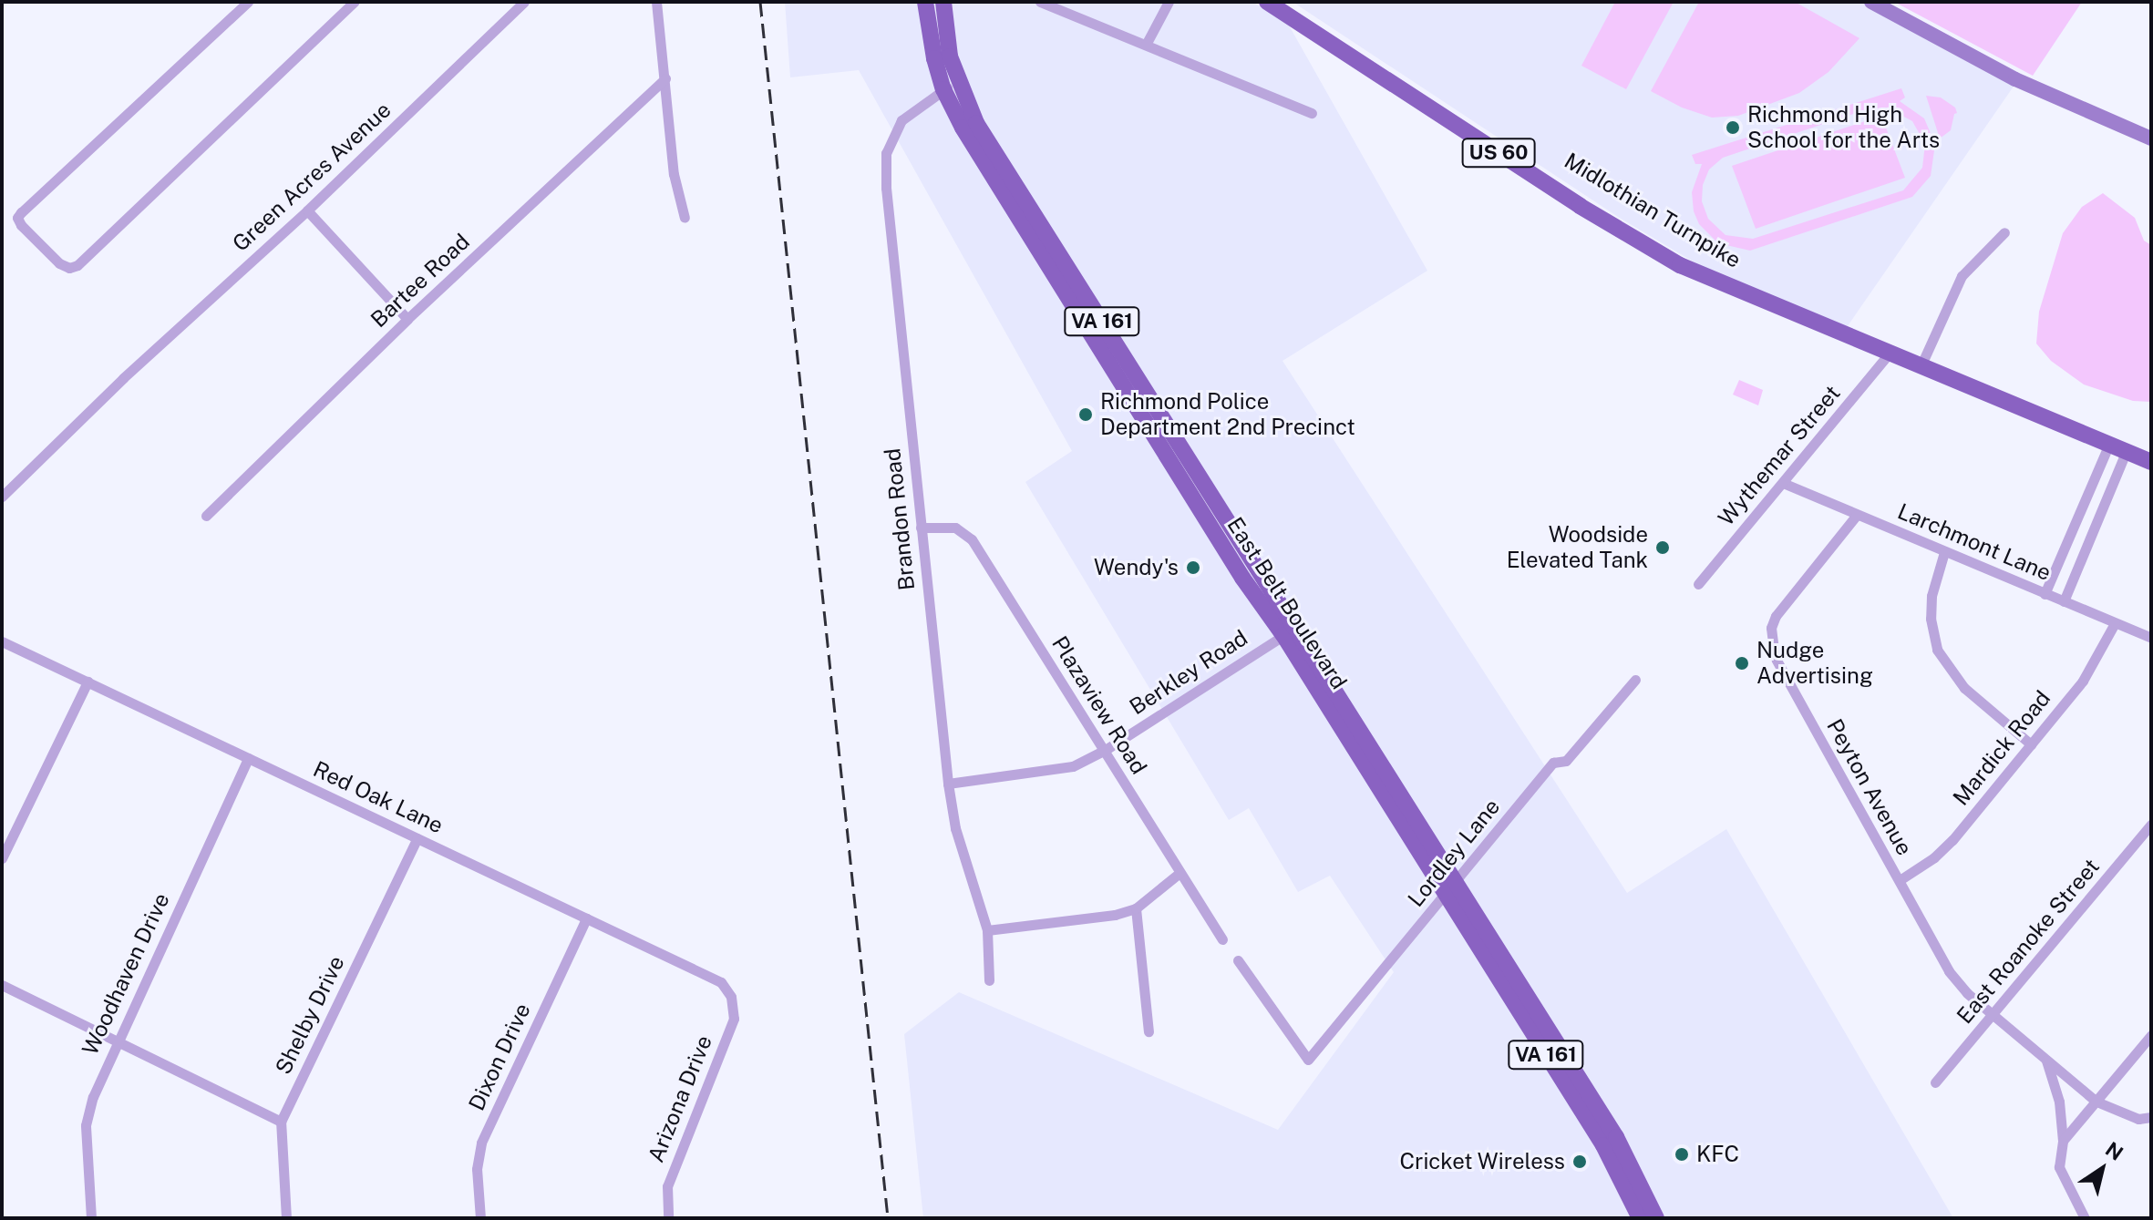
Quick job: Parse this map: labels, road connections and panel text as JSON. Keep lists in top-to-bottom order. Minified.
{"streets":{"main road":["US 60","Midlothian Turnpike","VA 161","East Belt Boulevard"],"street":["Green Acres Avenue","Bartee Road","Wythemar Street","Brandon Road","Larchmont Lane","Berkley Road","Plazaview Road","Mardick Road","Peyton Avenue","Red Oak Lane","Lordley Lane","East Roanoke Street","Woodhaven Drive","Shelby Drive","Dixon Drive","Arizona Drive"]},"crossings":[["Midlothian Turnpike","Wythemar Street"],["Wythemar Street","Larchmont Lane"],["Brandon Road","East Belt Boulevard"],["Brandon Road","Berkley Road"],["Brandon Road","Plazaview Road"],["Larchmont Lane","Mardick Road"],["Larchmont Lane","Peyton Avenue"],["East Belt Boulevard","Berkley Road"],["East Belt Boulevard","Lordley Lane"],["Berkley Road","Plazaview Road"],["Mardick Road","Peyton Avenue"],["Peyton Avenue","East Roanoke Street"],["Red Oak Lane","Woodhaven Drive"],["Red Oak Lane","Shelby Drive"],["Red Oak Lane","Dixon Drive"],["Red Oak Lane","Arizona Drive"]],"places":["Richmond High School for the Arts","Richmond Police Department 2nd Precinct","Woodside Elevated Tank","Wendy's","Nudge Advertising","KFC","Cricket Wireless"],"north":"top right"}
